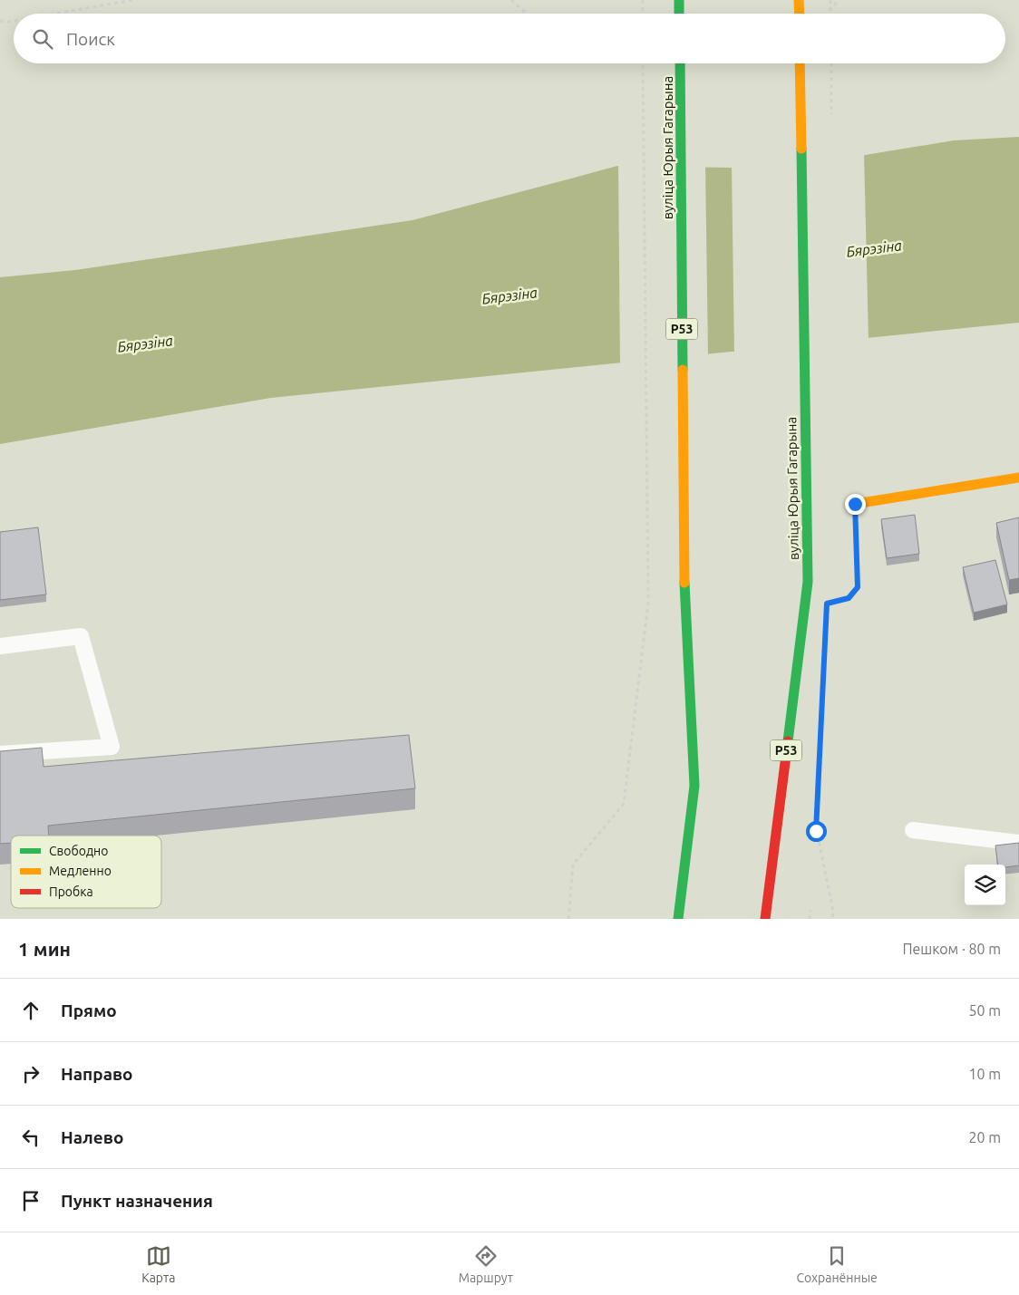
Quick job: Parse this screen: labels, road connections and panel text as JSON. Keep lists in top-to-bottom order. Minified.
{"streets":{"main road":["вуліца Юрыя Гагарына","Р53"]},"water":["Бярэзіна"],"legend":["Свободно","Медленно","Пробка"],"page":{"search":"Поиск","heading":["1 мин","Пешком · 80 m"],"list":[["Прямо","50 m"],["Направо","10 m"],["Налево","20 m"],"Пункт назначения"],"nav":["Карта","Маршрут","Сохранённые"]}}
